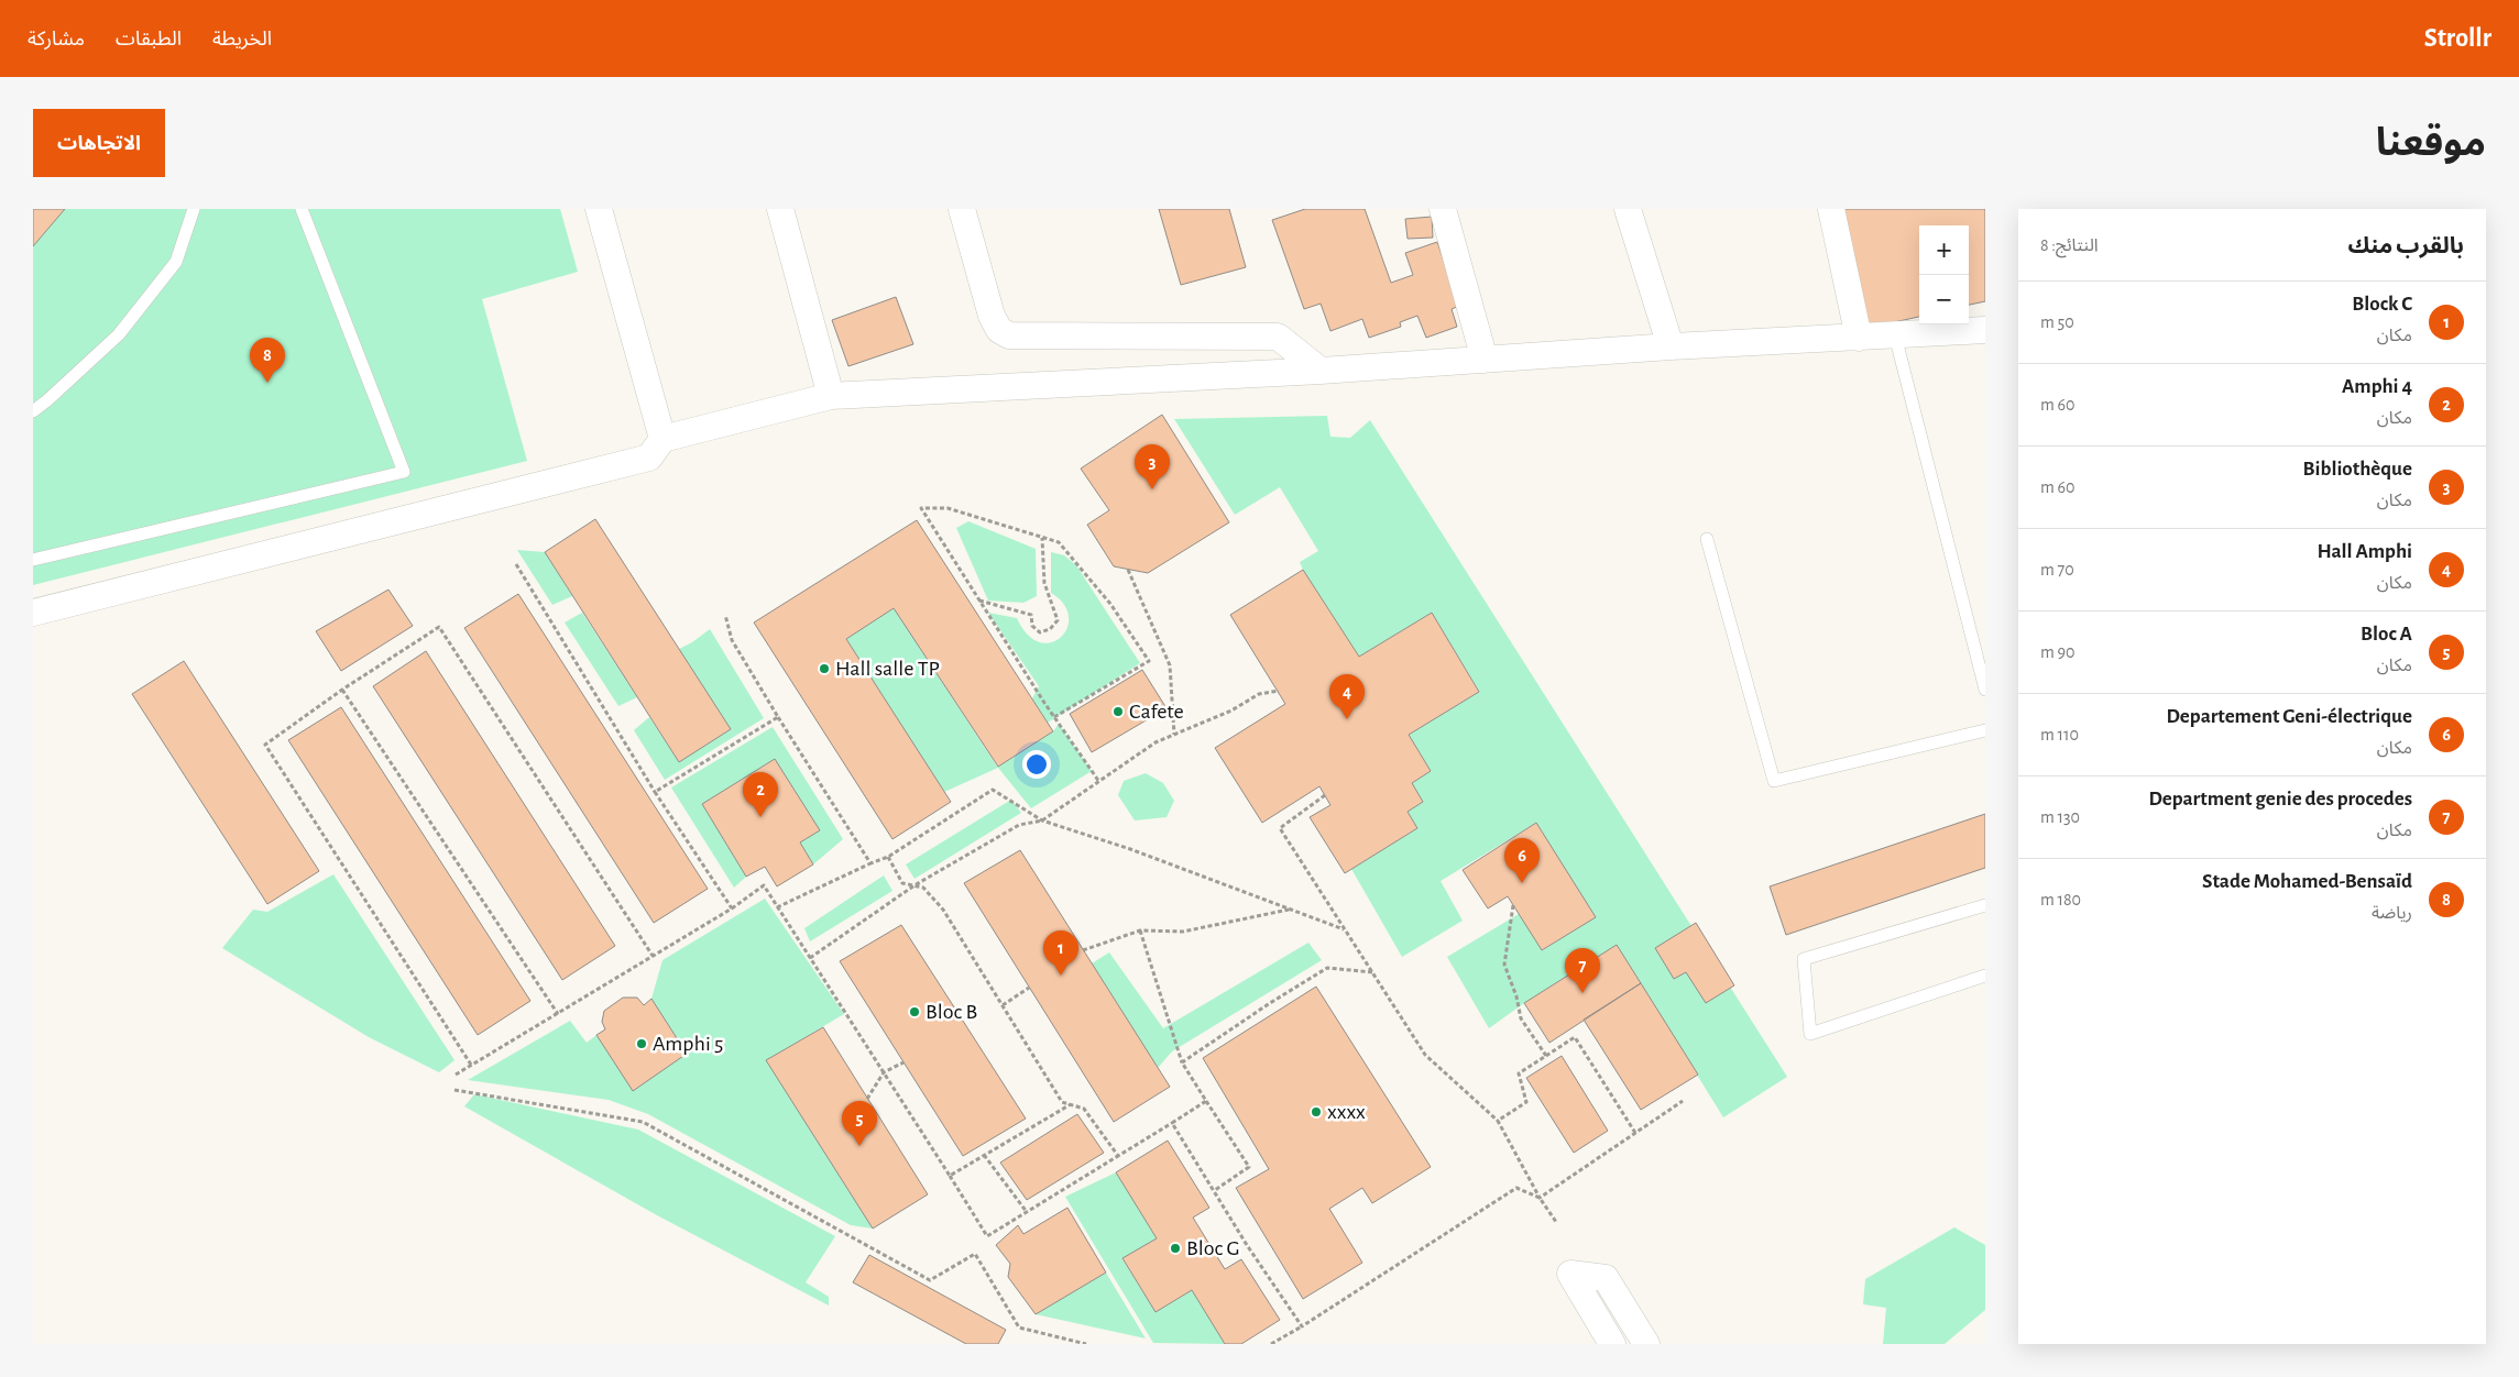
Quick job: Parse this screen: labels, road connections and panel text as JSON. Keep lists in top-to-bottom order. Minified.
{"places":["Hall salle TP","Cafete","Bloc B","Amphi 5","xxxx","Bloc G"],"page":{"header":"Strollr","nav":["الخريطة","الطبقات","مشاركة"],"title":"موقعنا","buttons":"الاتجاهات","heading":["بالقرب منك","النتائج: 8"],"map_buttons":["+","−"],"list":[{"mark":"1","name":"Block C","note":"مكان","value":"50 m"},{"mark":"2","name":"Amphi 4","note":"مكان","value":"60 m"},{"mark":"3","name":"Bibliothèque","note":"مكان","value":"60 m"},{"mark":"4","name":"Hall Amphi","note":"مكان","value":"70 m"},{"mark":"5","name":"Bloc A","note":"مكان","value":"90 m"},{"mark":"6","name":"Departement Geni-électrique","note":"مكان","value":"110 m"},{"mark":"7","name":"Department genie des procedes","note":"مكان","value":"130 m"},{"mark":"8","name":"Stade Mohamed-Bensaïd","note":"رياضة","value":"180 m"}],"pins":["8","3","4","2","6","1","7","5"]}}
